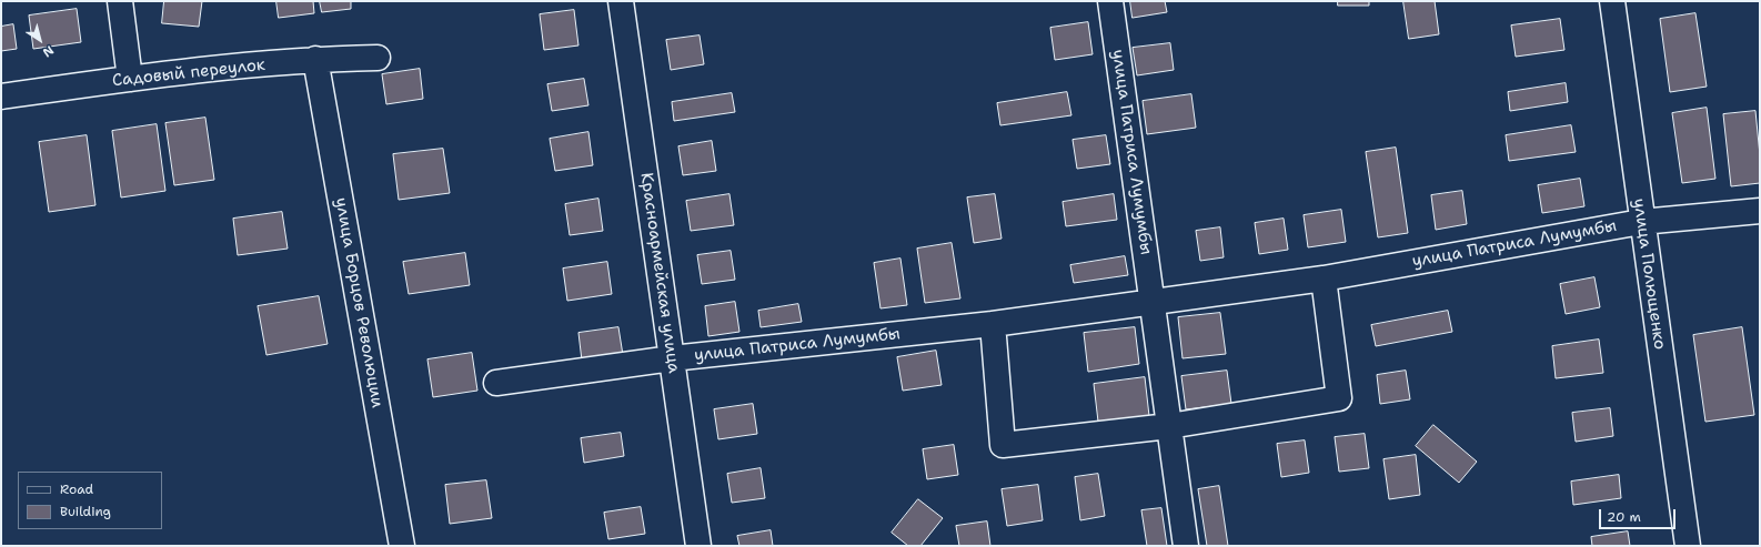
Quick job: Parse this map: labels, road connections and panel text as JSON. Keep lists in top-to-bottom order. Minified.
{"streets":{"street":["Садовый переулок","улица Патриса Лумумбы","Красноармейская улица","улица Полющенко","улица Борцов Революции"]},"crossings":[["Садовый переулок","улица Борцов Революции"],["улица Патриса Лумумбы","Красноармейская улица"],["улица Патриса Лумумбы","улица Полющенко"]],"legend":["Road","Building"],"scale_bar":"20 m","north":"bottom right"}
